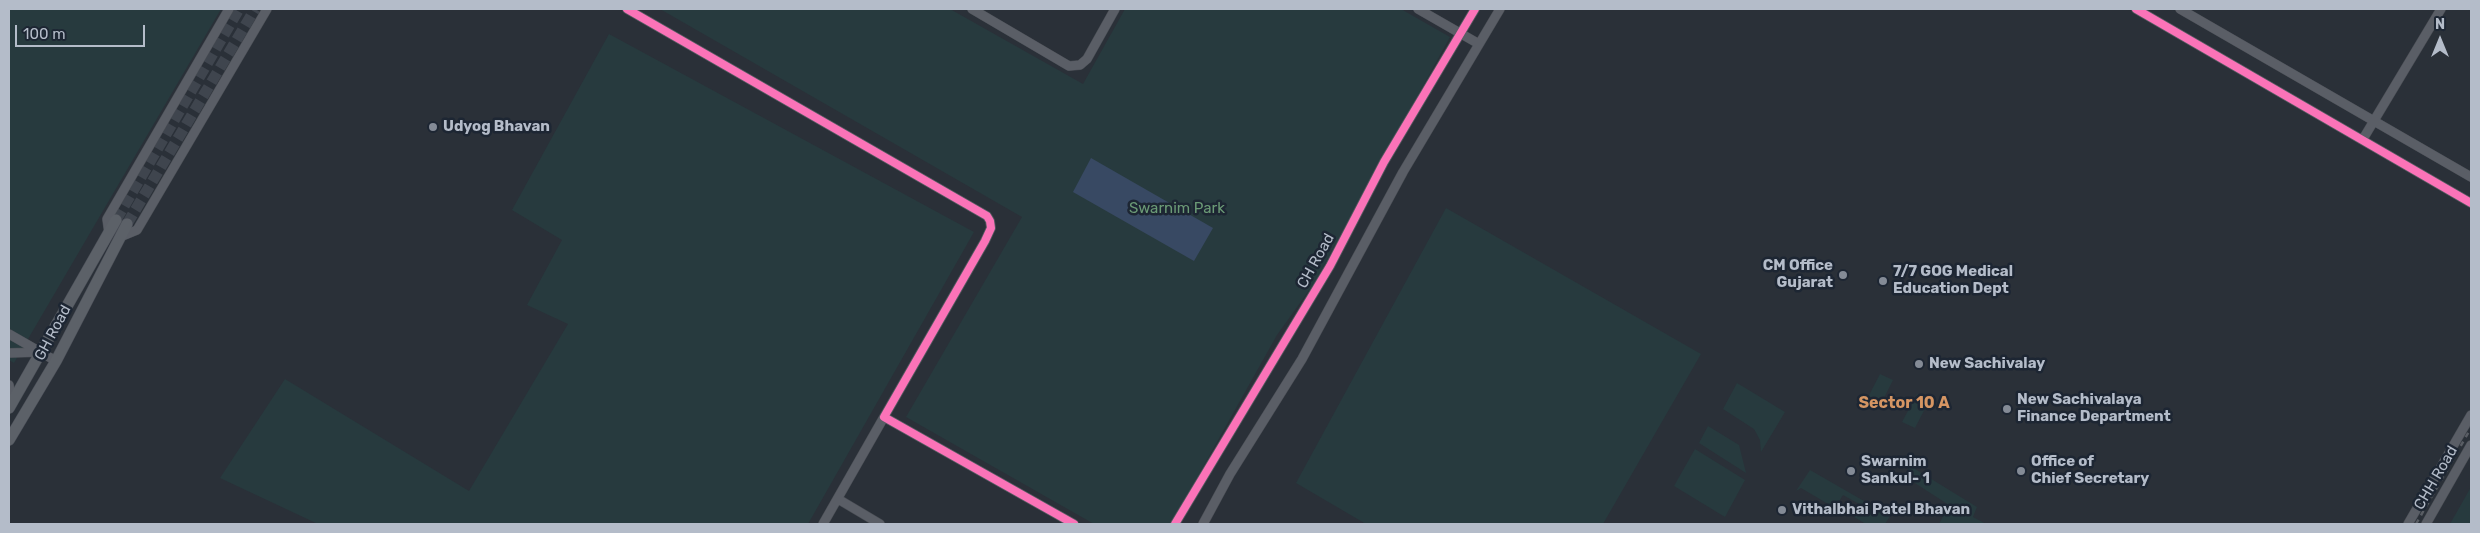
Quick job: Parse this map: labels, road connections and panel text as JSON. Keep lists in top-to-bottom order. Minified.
{"streets":{"main road":["GH Road"],"street":["CH Road","CHH Road"]},"districts":["Sector 10 A"],"parks":["Swarnim Park"],"places":["Udyog Bhavan","CM Office Gujarat","7/7 GOG Medical Education Dept","New Sachivalay","New Sachivalaya Finance Department","Swarnim Sankul- 1","Office of Chief Secretary","Vithalbhai Patel Bhavan"],"scale_bar":"100 m","north":"top"}
